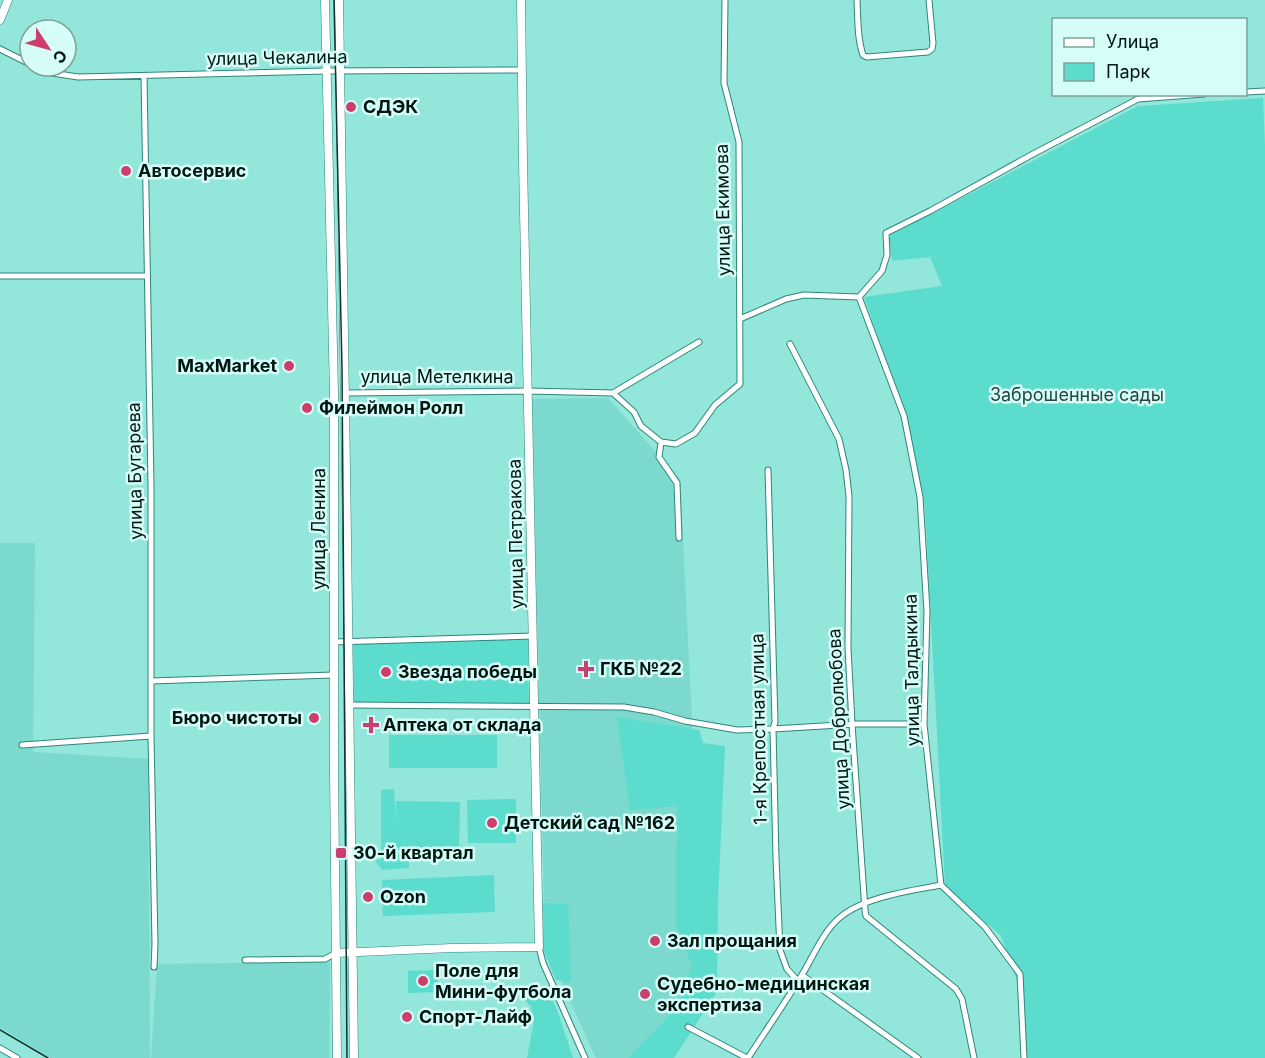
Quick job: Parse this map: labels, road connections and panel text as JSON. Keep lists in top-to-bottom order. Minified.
{"streets":{"main road":["улица Ленина","улица Петракова"],"street":["улица Чекалина","улица Екимова","улица Метелкина","улица Бугарева","улица Талдыкина","улица Добролюбова","1-я Крепостная улица"]},"crossings":[["улица Чекалина","улица Бугарева"],["улица Чекалина","улица Ленина"],["улица Чекалина","улица Петракова"],["улица Метелкина","улица Ленина"],["улица Метелкина","улица Петракова"]],"parks":["Заброшенные сады"],"places":{"other":["СДЭК","Автосервис","MaxMarket","Филеймон Ролл","Звезда победы","Бюро чистоты","Детский сад №162","Ozon","Зал прощания","Поле для Мини-футбола","Судебно-медицинская экспертиза","Спорт-Лайф"],"health":["ГКБ №22","Аптека от склада"],"transit":["30-й квартал"]},"legend":["Улица","Парк"],"north":"bottom right"}
